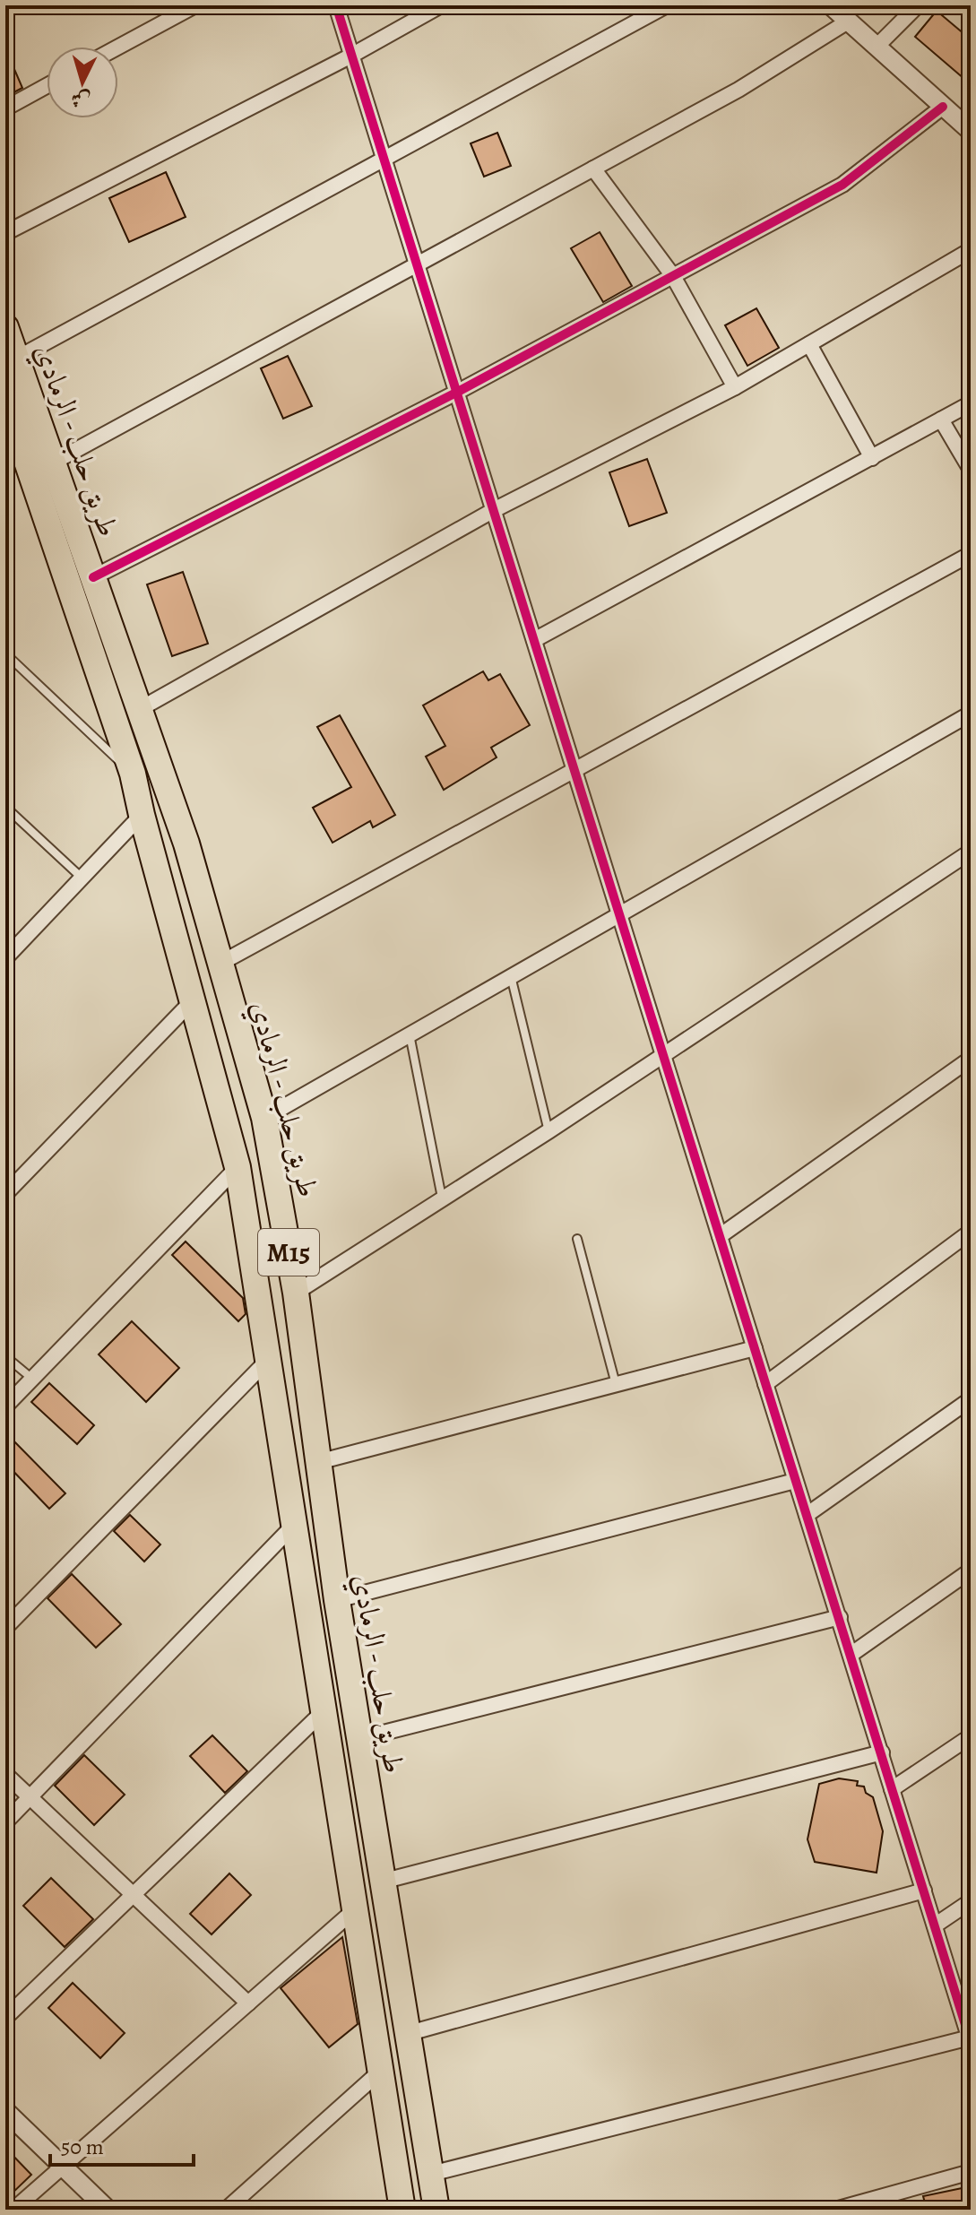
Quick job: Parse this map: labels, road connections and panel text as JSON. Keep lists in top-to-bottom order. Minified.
{"streets":{"highway":["طريق حلب - الرمادي","M15"]},"scale_bar":"50 m","north":"bottom"}
